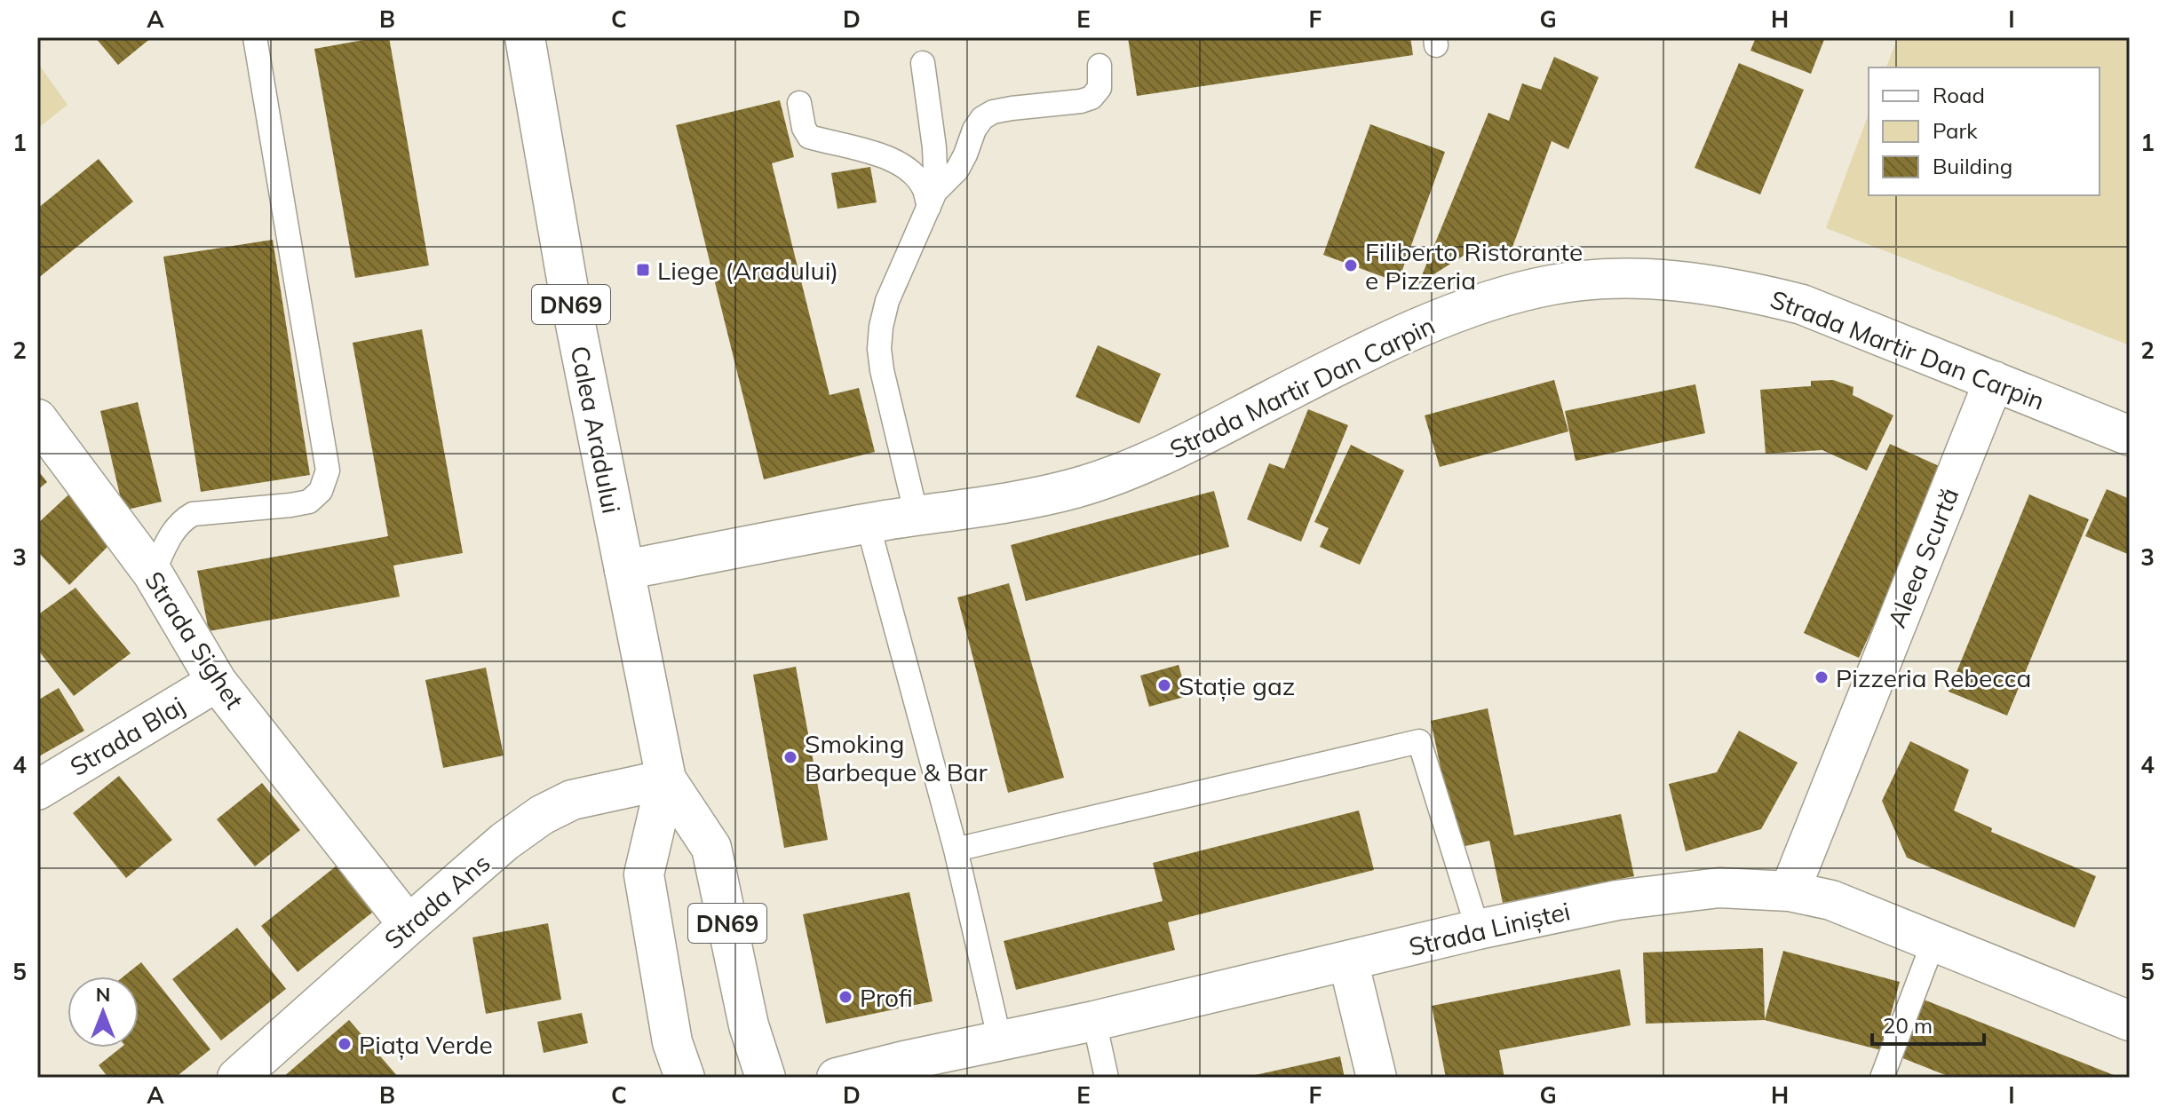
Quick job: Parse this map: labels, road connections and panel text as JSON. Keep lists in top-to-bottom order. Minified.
{"streets":{"street":["DN69","Strada Martir Dan Carpin","Calea Aradului","Aleea Scurtă","Strada Sighet","Strada Blaj","Strada Ans","Strada Liniștei"]},"crossings":[["Strada Martir Dan Carpin","Calea Aradului"],["Strada Martir Dan Carpin","Aleea Scurtă"],["Calea Aradului","Strada Ans"],["Aleea Scurtă","Strada Liniștei"],["Strada Sighet","Strada Blaj"],["Strada Sighet","Strada Ans"]],"places":{"other":["Filiberto Ristorante e Pizzeria","Pizzeria Rebecca","Stație gaz","Smoking Barbeque & Bar","Profi","Piața Verde"],"transit":["Liege (Aradului)"]},"legend":["Road","Park","Building"],"scale_bar":"20 m","north":"top","grid":{"columns":["A","B","C","D","E","F","G","H","I"],"rows":["1","2","3","4","5"]}}
